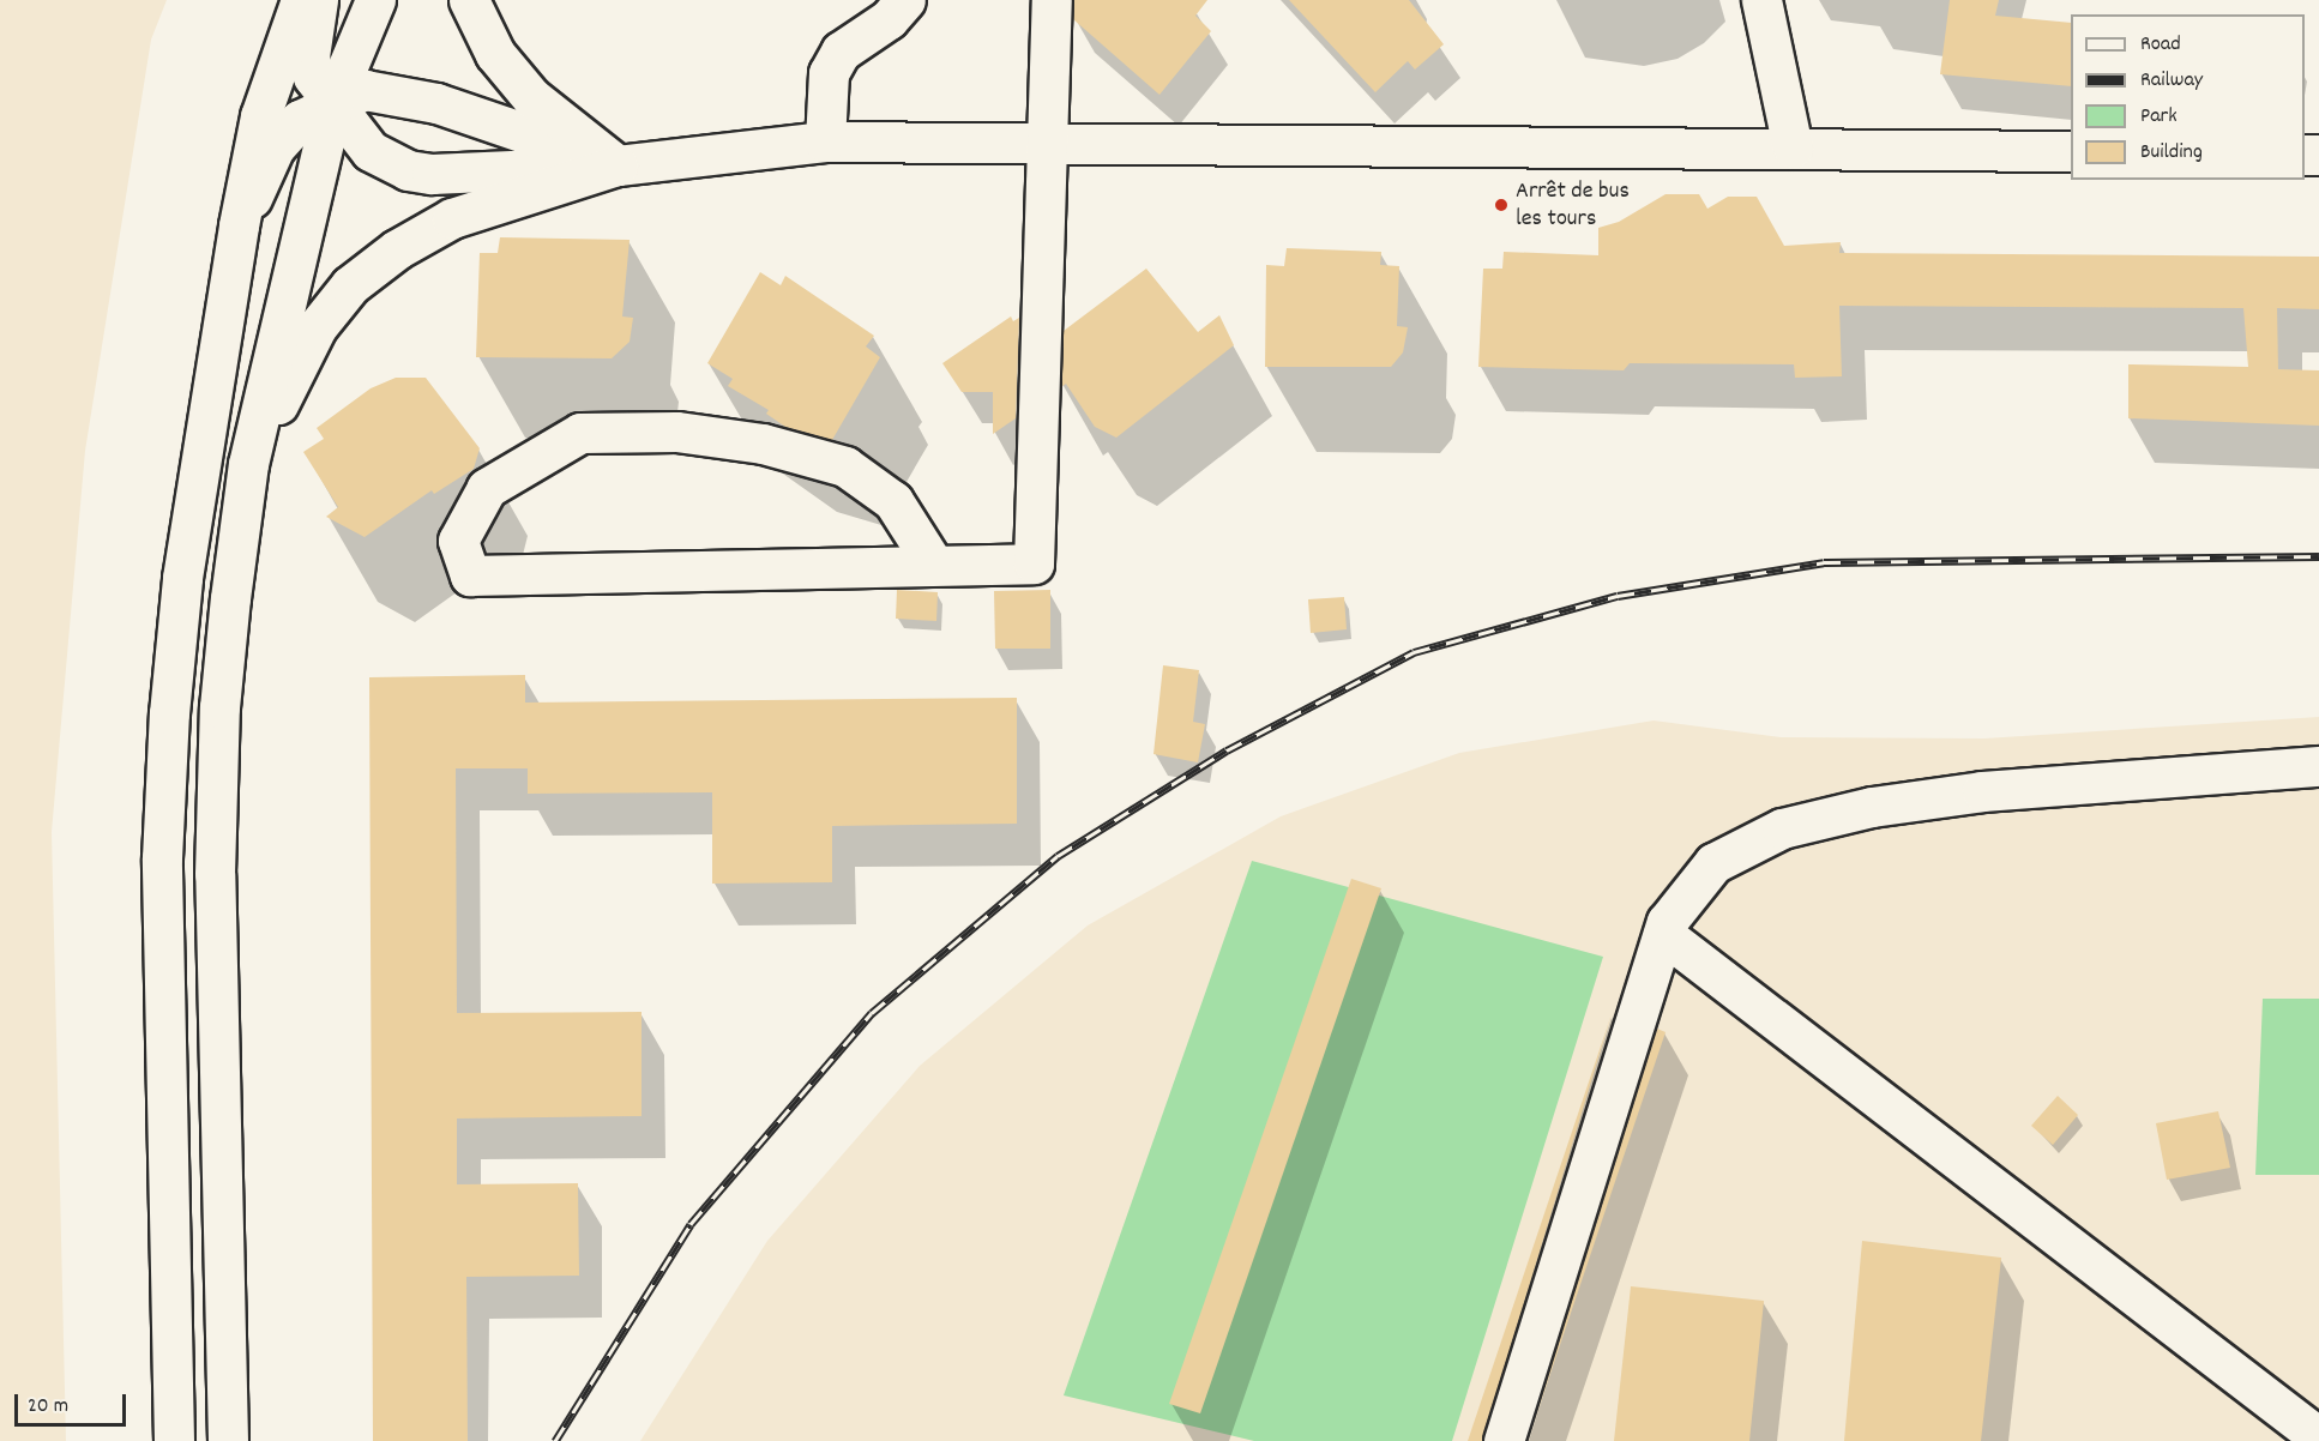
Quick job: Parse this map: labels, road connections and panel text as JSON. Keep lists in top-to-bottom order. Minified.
{"places":["Arrêt de bus les tours"],"legend":["Road","Railway","Park","Building"],"scale_bar":"20 m"}
